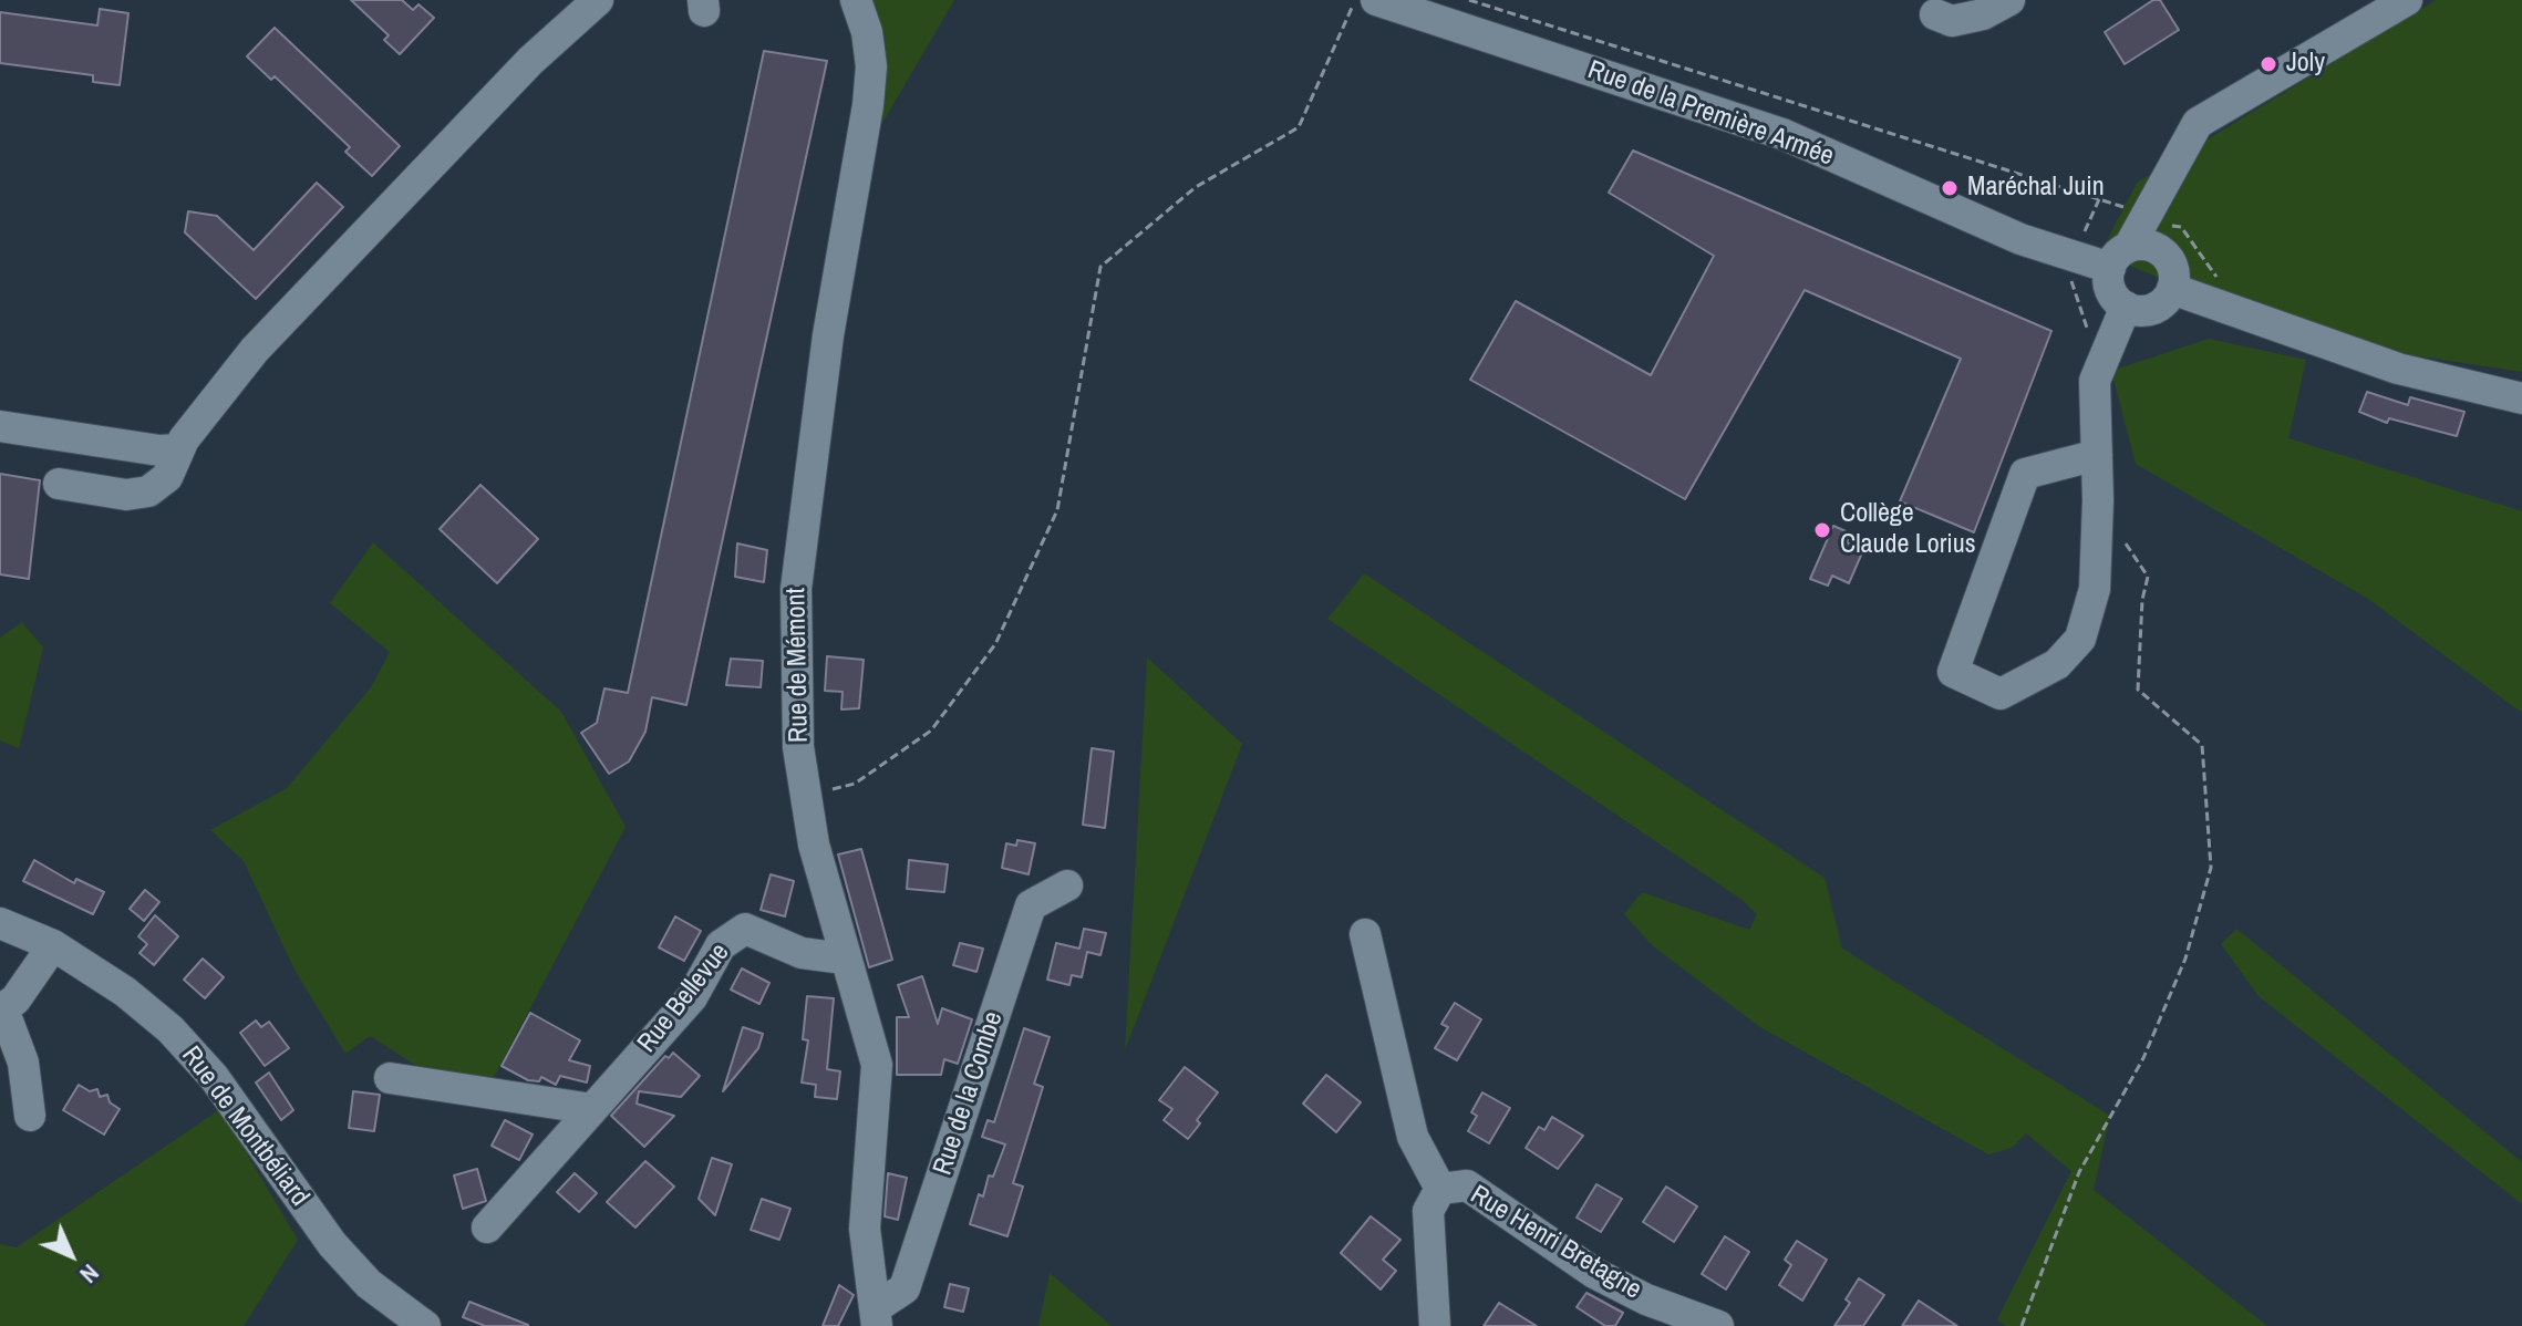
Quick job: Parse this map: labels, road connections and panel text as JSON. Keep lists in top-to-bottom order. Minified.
{"streets":{"street":["Rue de la Première Armée","Rue de Mémont","Rue Bellevue","Rue de la Combe","Rue de Montbéliard","Rue Henri Bretagne"]},"crossings":[["Rue de Mémont","Rue Bellevue"],["Rue de Mémont","Rue de la Combe"]],"places":["Joly","Maréchal Juin","Collège Claude Lorius"],"north":"bottom right"}
